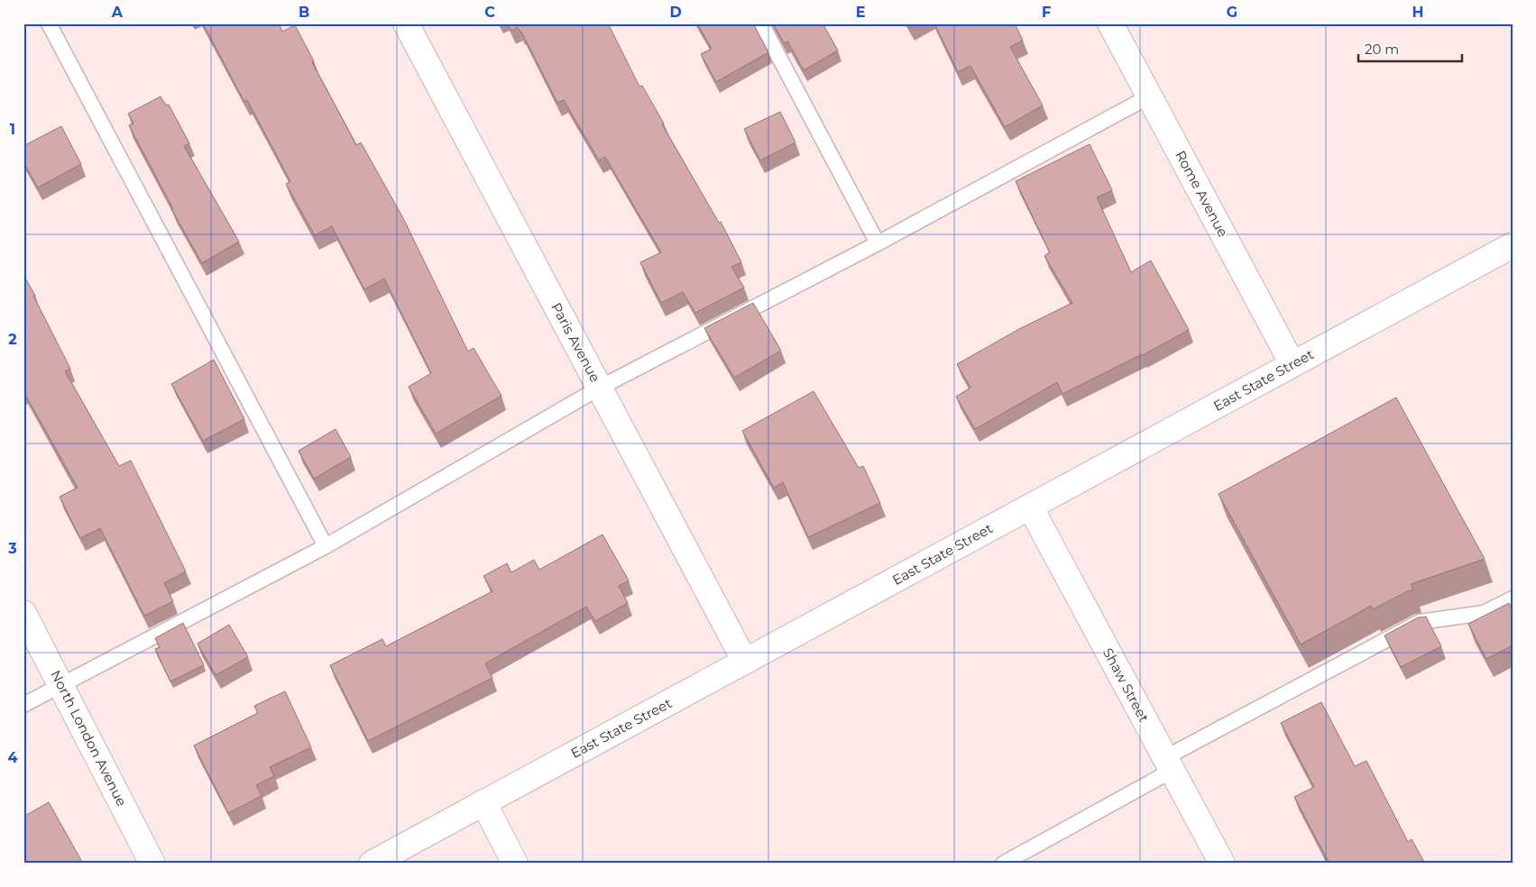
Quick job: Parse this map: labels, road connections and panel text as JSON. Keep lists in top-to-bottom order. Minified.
{"streets":{"street":["Rome Avenue","Paris Avenue","East State Street","Shaw Street","North London Avenue"]},"crossings":[["Rome Avenue","East State Street"],["Paris Avenue","East State Street"],["East State Street","Shaw Street"]],"scale_bar":"20 m","grid":{"columns":["A","B","C","D","E","F","G","H"],"rows":["1","2","3","4"]}}
